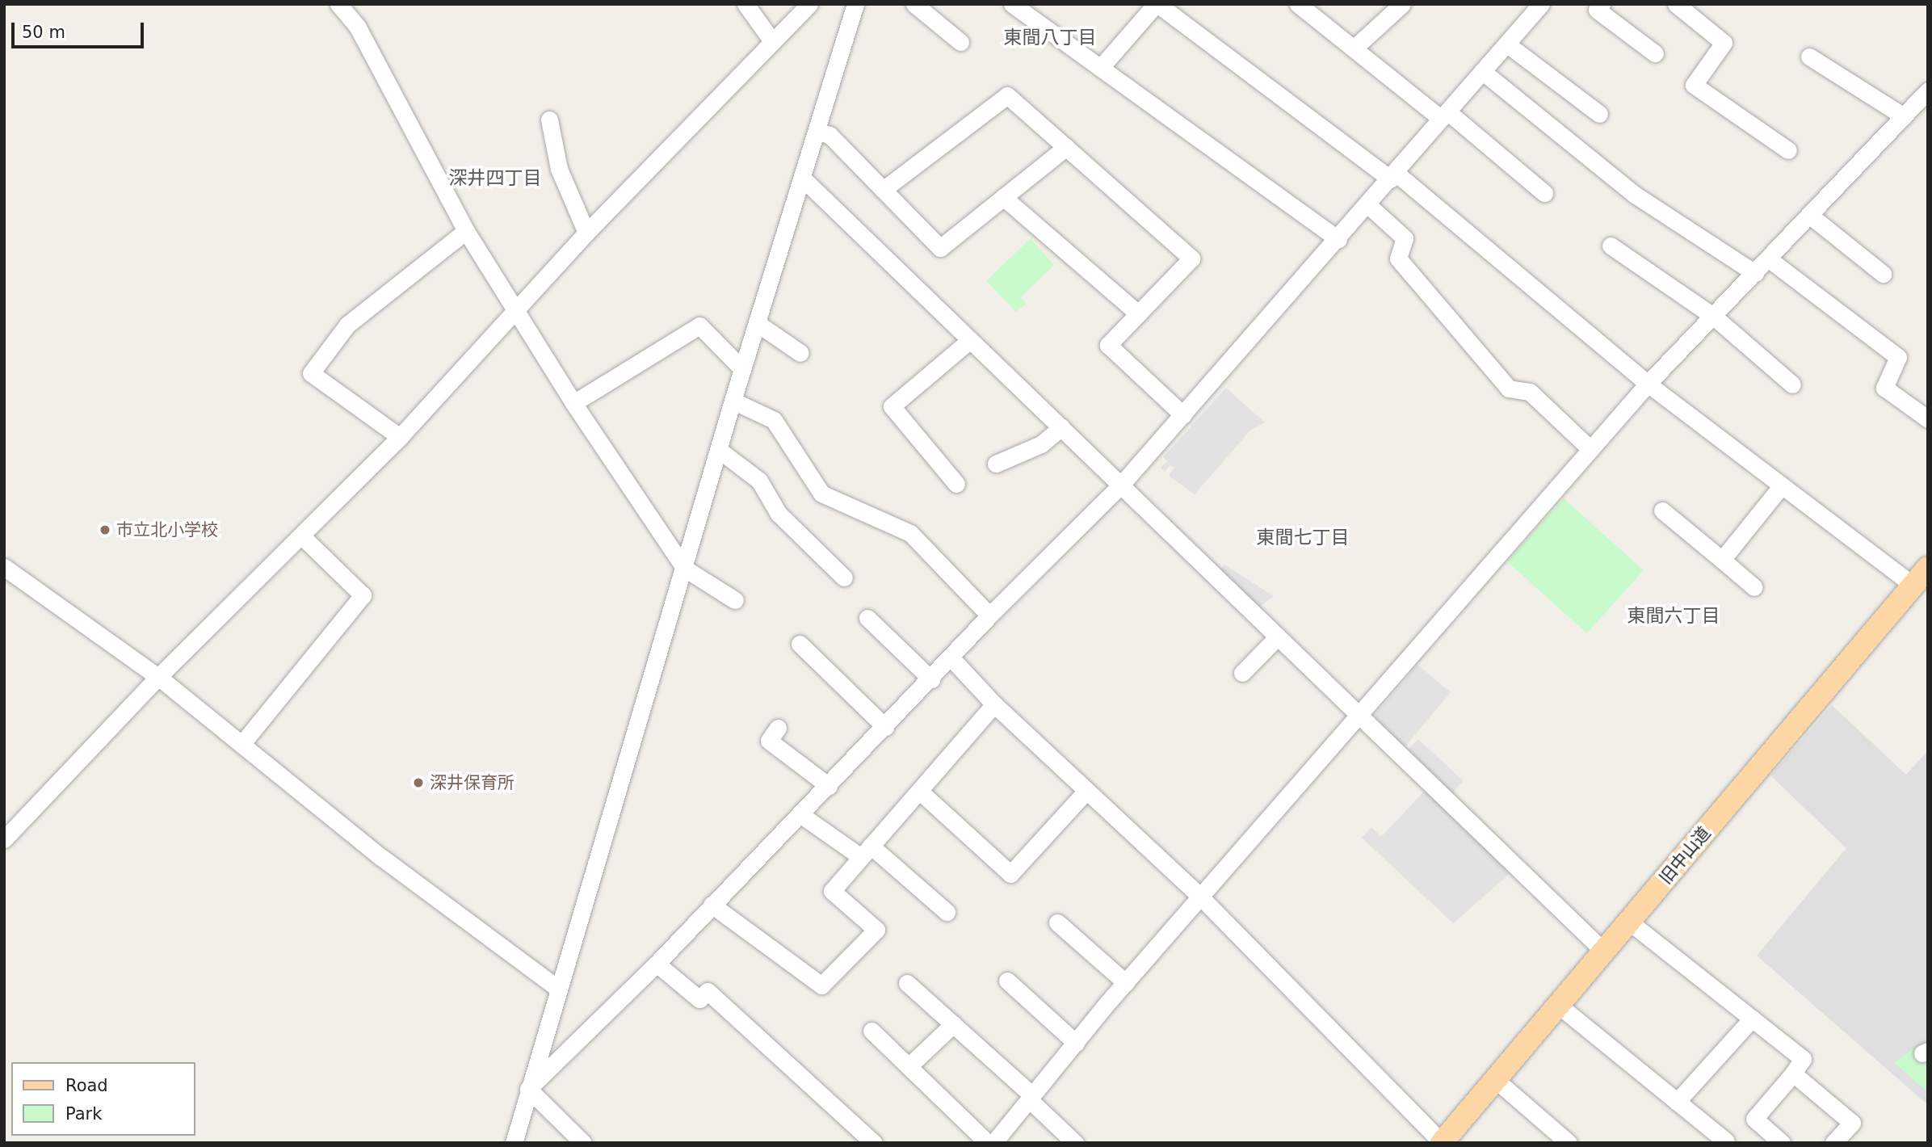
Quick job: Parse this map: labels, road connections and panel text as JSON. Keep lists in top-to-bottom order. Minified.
{"streets":{"main road":["旧中山道"]},"districts":["東間八丁目","深井四丁目","東間七丁目","東間六丁目"],"places":["市立北小学校","深井保育所"],"legend":["Road","Park"],"scale_bar":"50 m"}
